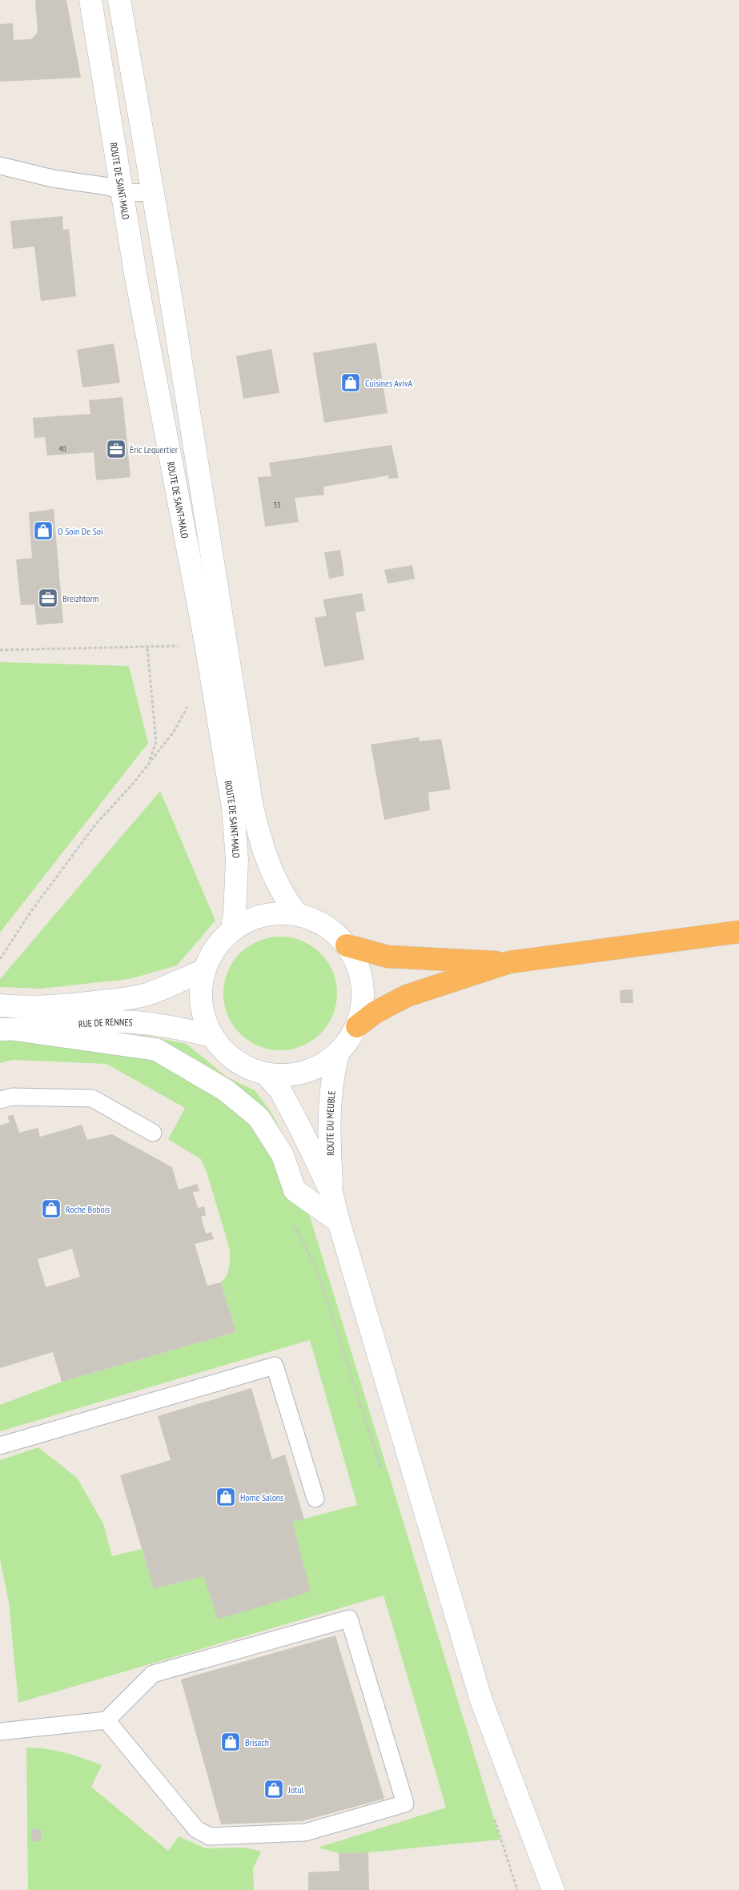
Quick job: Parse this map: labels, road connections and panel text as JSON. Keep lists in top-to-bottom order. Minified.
{"streets":{"main road":["ROUTE DE SAINT-MALO","RUE DE RENNES","ROUTE DU MEUBLE"]},"places":{"shop":["Cuisines AvivA","O Soin De Soi","Roche Bobois","Home Salons","Brisach","Jotul"],"office":["Èric Lequertier","Breizhtorm"]},"house_numbers":["40","33"]}
